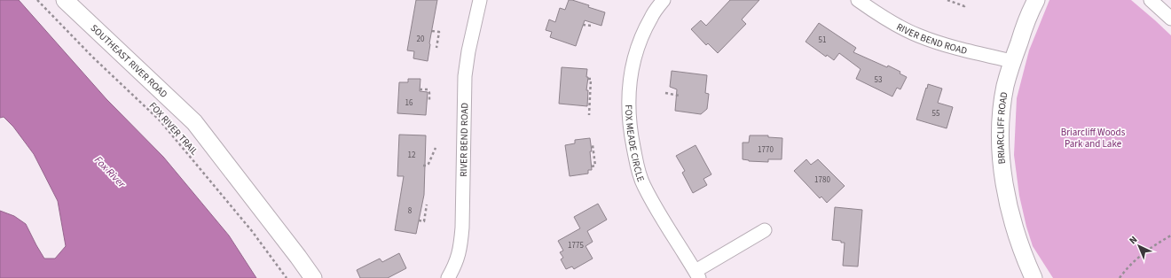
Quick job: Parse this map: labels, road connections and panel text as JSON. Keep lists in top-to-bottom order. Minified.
{"streets":{"street":["RIVER BEND ROAD","SOUTHEAST RIVER ROAD","BRIARCLIFF ROAD","FOX MEADE CIRCLE"],"path":["FOX RIVER TRAIL"]},"crossings":[["RIVER BEND ROAD","BRIARCLIFF ROAD"]],"water":["Fox River"],"parks":["Briarcliff Woods Park and Lake"],"house_numbers":["20","51","53","16","55","1770","12","1780","8","1775"],"north":"top left"}
